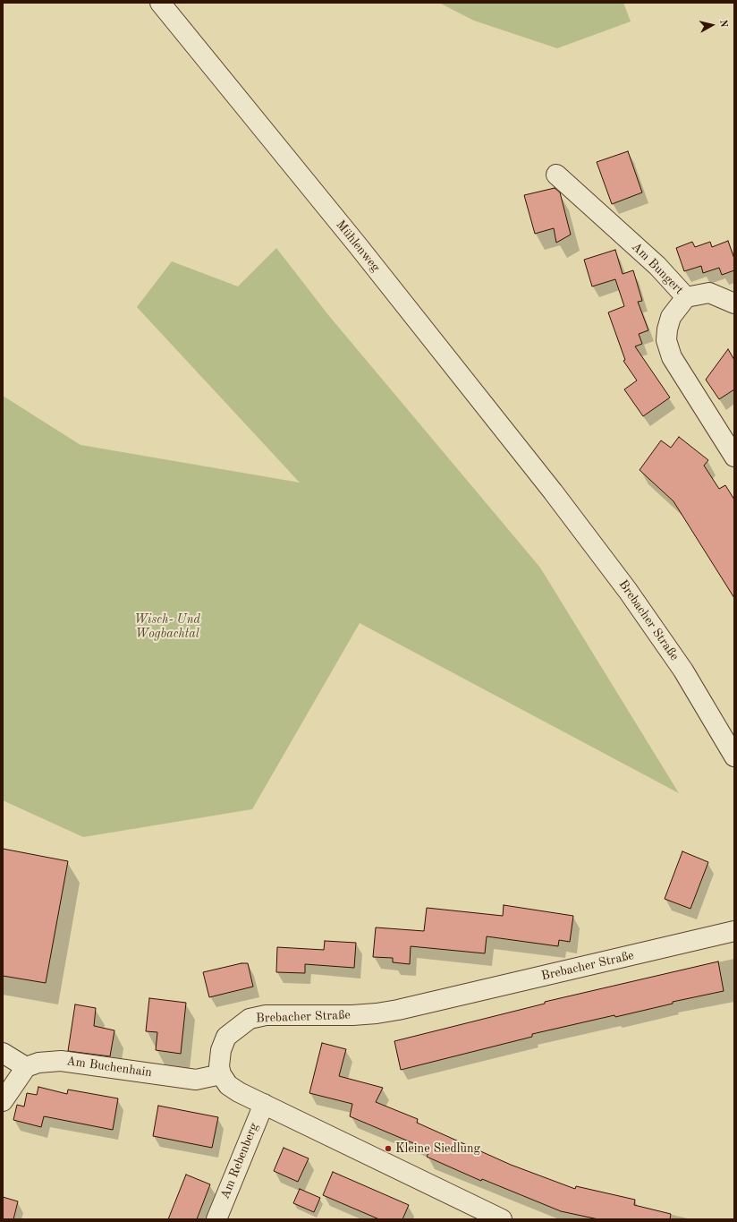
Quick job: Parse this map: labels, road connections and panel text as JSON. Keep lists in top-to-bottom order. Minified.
{"streets":{"street":["Mühlenweg","Am Bungert","Brebacher Straße","Am Buchenhain","Am Rebenberg"]},"crossings":[["Mühlenweg","Brebacher Straße"],["Brebacher Straße","Am Buchenhain"]],"parks":["Wisch- Und Wogbachtal"],"places":["Kleine Siedlung"],"north":"right"}
